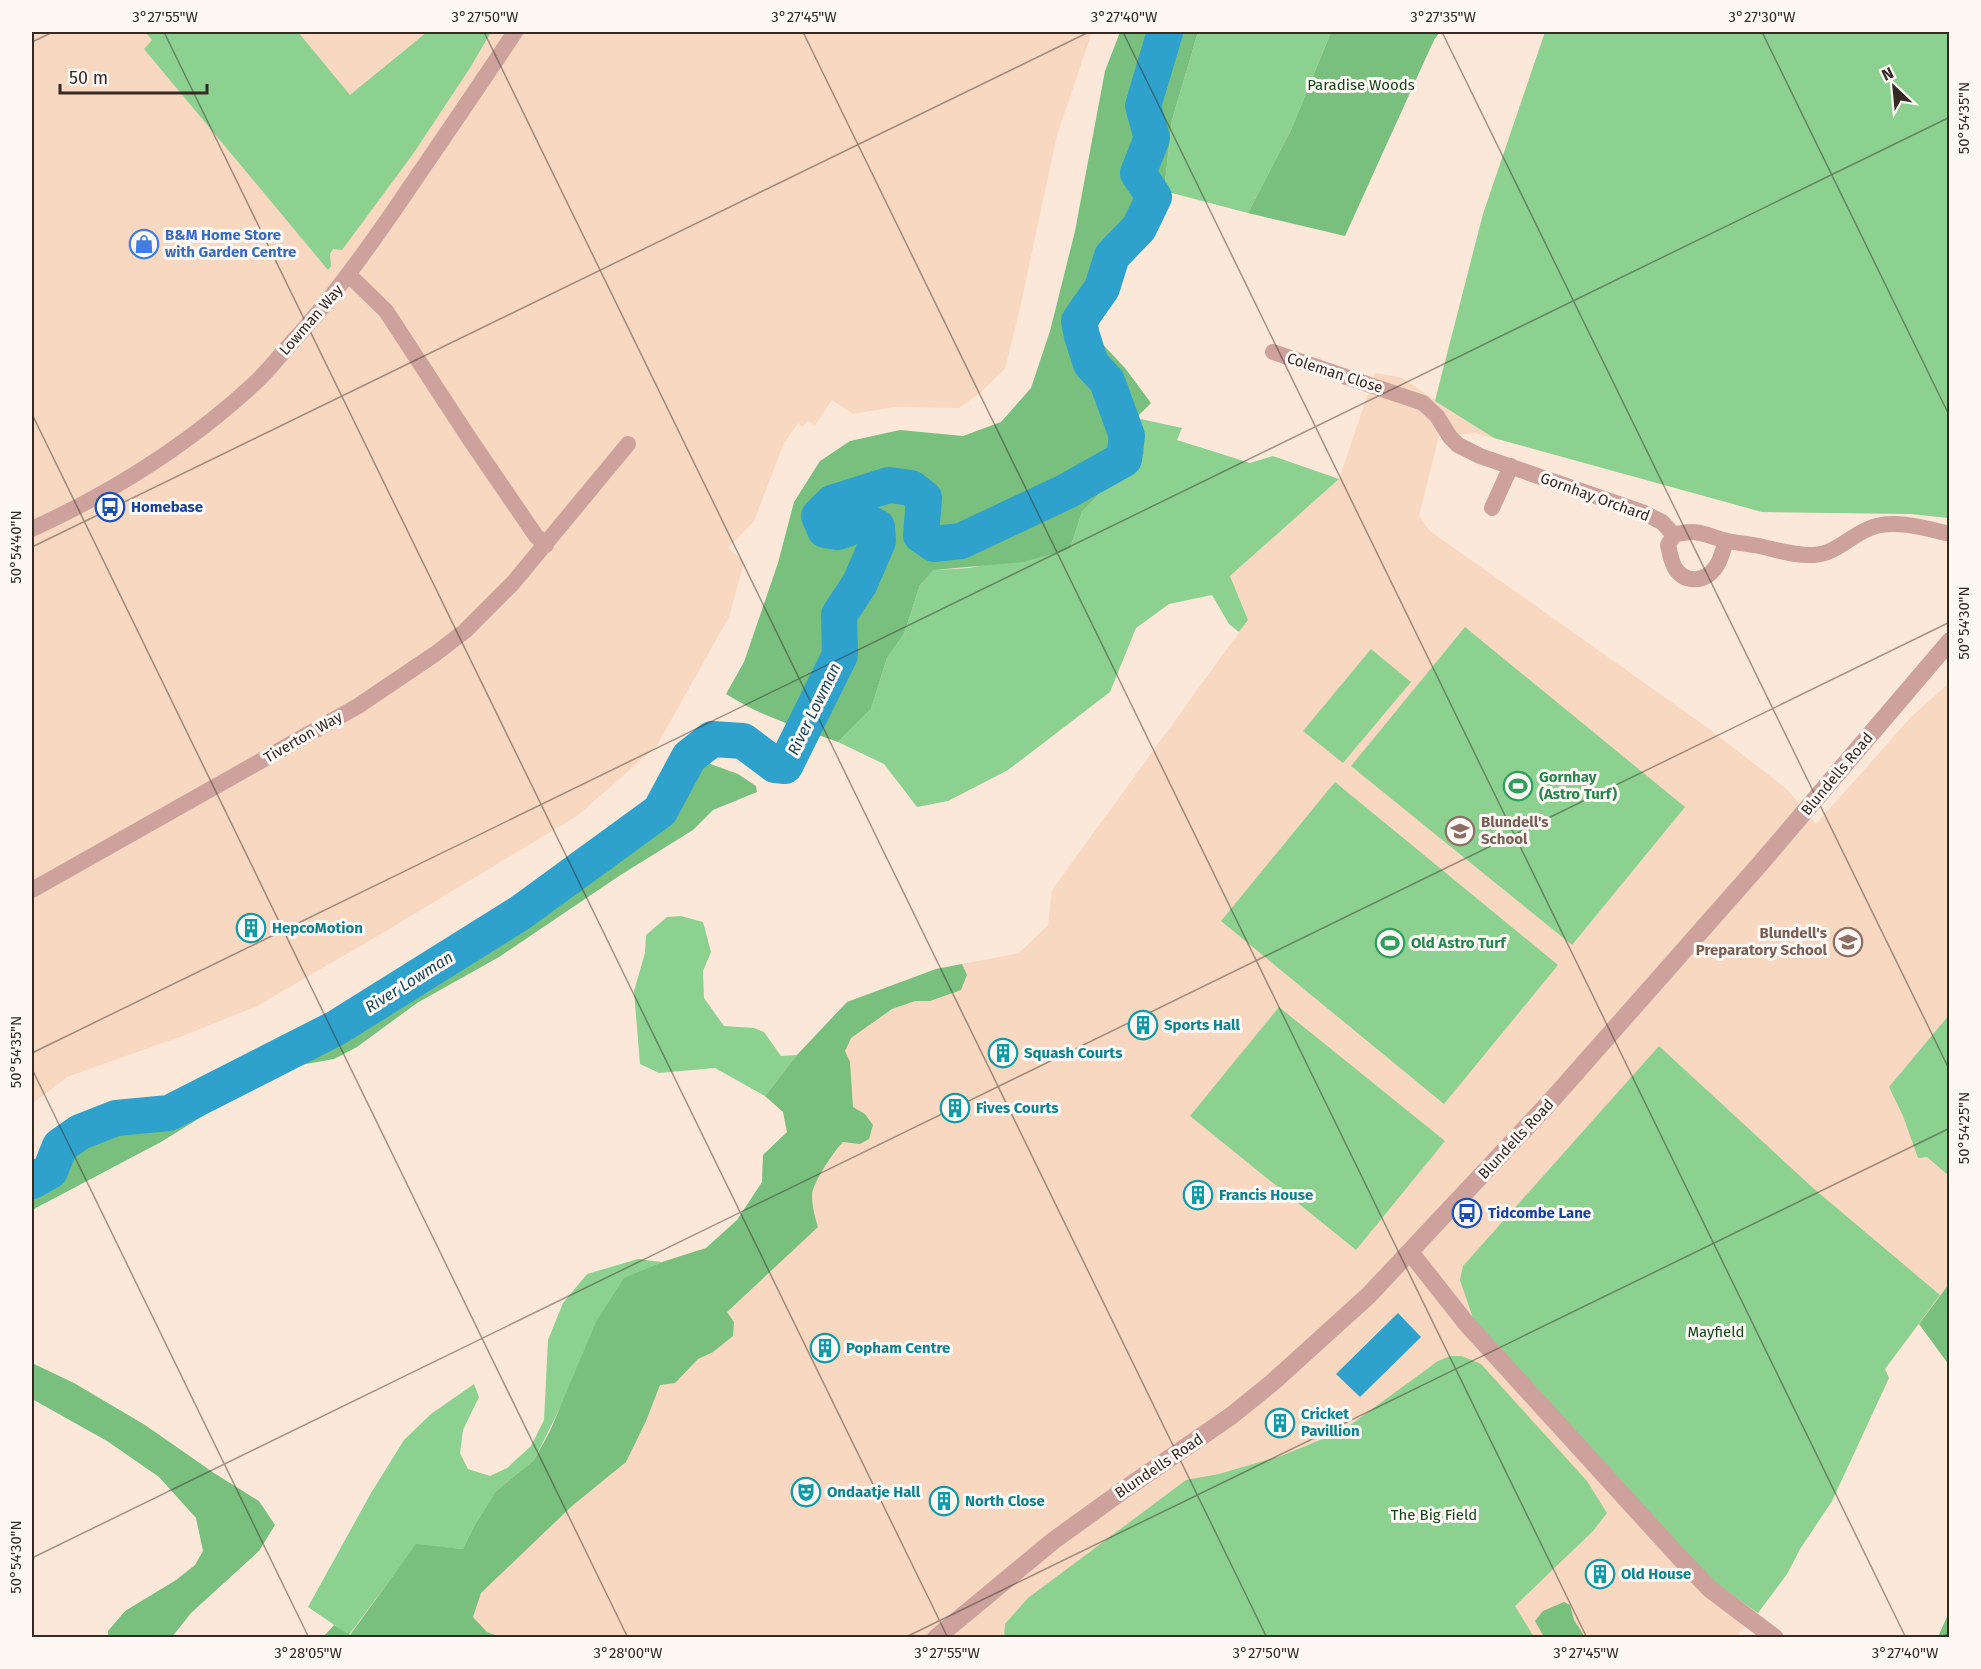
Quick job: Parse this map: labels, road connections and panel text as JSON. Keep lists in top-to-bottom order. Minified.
{"streets":{"street":["Lowman Way","Coleman Close","Gornhay Orchard","Tiverton Way","Blundells Road"]},"crossings":[["Coleman Close","Gornhay Orchard"]],"water":["River Lowman"],"parks":["Paradise Woods","Mayfield","The Big Field"],"places":{"shop":["B&M Home Store with Garden Centre"],"bus stop":["Homebase","Tidcombe Lane"],"sports":["Gornhay (Astro Turf)","Old Astro Turf"],"school or university":["Blundell's School","Blundell's Preparatory School"],"building":["HepcoMotion","Sports Hall","Squash Courts","Fives Courts","Francis House","Popham Centre","Cricket Pavillion","North Close","Old House"],"theatre":["Ondaatje Hall"]},"scale_bar":"50 m","north":"top left","coordinates":["3°27'55\"W","3°27'50\"W","3°27'45\"W","3°27'40\"W","3°27'35\"W","3°27'30\"W","50°54'35\"N","50°54'40\"N","50°54'30\"N","50°54'25\"N","3°28'05\"W","3°28'00\"W"]}
